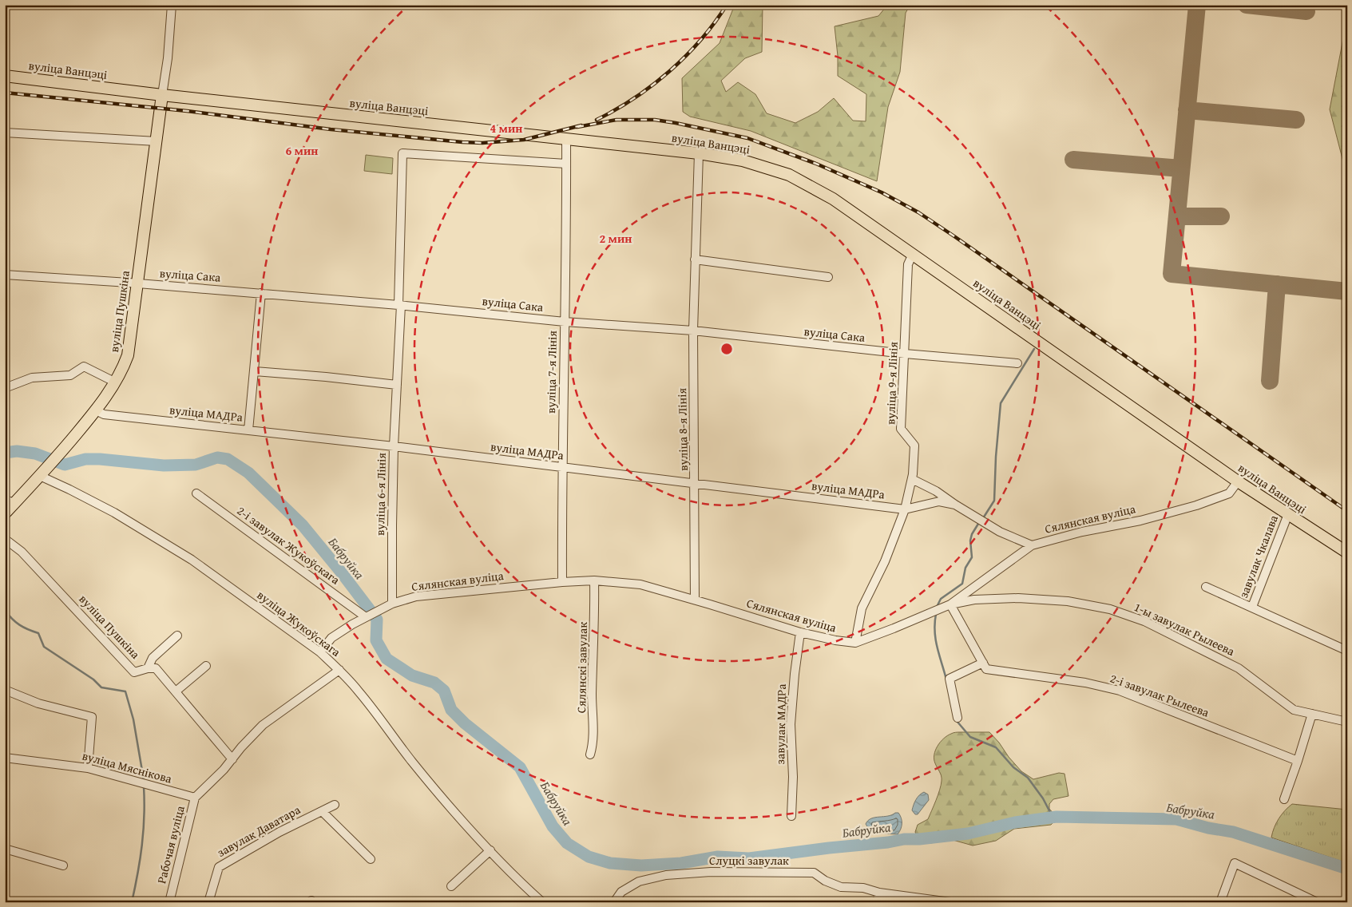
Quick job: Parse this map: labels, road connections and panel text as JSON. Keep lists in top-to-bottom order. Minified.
{"streets":{"main road":["вуліца Ванцэці","вуліца Пушкіна"],"street":["вуліца Сака","вуліца 7-я Лінія","вуліца 9-я Лінія","вуліца МАДРа","вуліца 8-я Лінія","вуліца 6-я Лінія","Сялянская вуліца","2-і завулак Жукоўскага","завулак Чкалава","вуліца Жукоўскага","1-ы завулак Рылеева","Сялянскі завулак","2-і завулак Рылеева","завулак МАДРа","вуліца Мяснікова","завулак Даватара","Рабочая вуліца","Слуцкі завулак"]},"crossings":[["вуліца Ванцэці","вуліца Пушкіна"],["вуліца Ванцэці","вуліца 7-я Лінія"],["вуліца Ванцэці","вуліца 9-я Лінія"],["вуліца Ванцэці","вуліца 8-я Лінія"],["вуліца Ванцэці","Сялянская вуліца"],["вуліца Ванцэці","завулак Чкалава"],["вуліца Сака","вуліца Пушкіна"],["вуліца Сака","вуліца 7-я Лінія"],["вуліца Сака","вуліца 9-я Лінія"],["вуліца Сака","вуліца 8-я Лінія"],["вуліца Сака","вуліца 6-я Лінія"],["вуліца Пушкіна","вуліца МАДРа"],["вуліца Пушкіна","вуліца Жукоўскага"],["вуліца 7-я Лінія","вуліца МАДРа"],["вуліца 7-я Лінія","вуліца 6-я Лінія"],["вуліца 7-я Лінія","Сялянская вуліца"],["вуліца 9-я Лінія","вуліца МАДРа"],["вуліца 9-я Лінія","Сялянская вуліца"],["вуліца МАДРа","вуліца 8-я Лінія"],["вуліца МАДРа","вуліца 6-я Лінія"],["вуліца МАДРа","Сялянская вуліца"],["вуліца 8-я Лінія","Сялянская вуліца"],["вуліца 6-я Лінія","Сялянская вуліца"],["Сялянская вуліца","2-і завулак Жукоўскага"],["Сялянская вуліца","вуліца Жукоўскага"],["Сялянская вуліца","1-ы завулак Рылеева"],["Сялянская вуліца","Сялянскі завулак"],["Сялянская вуліца","завулак МАДРа"],["вуліца Жукоўскага","Рабочая вуліца"],["вуліца Мяснікова","Рабочая вуліца"]],"water":["Бабруйка"],"rings":["4 мин","6 мин","2 мин"]}
